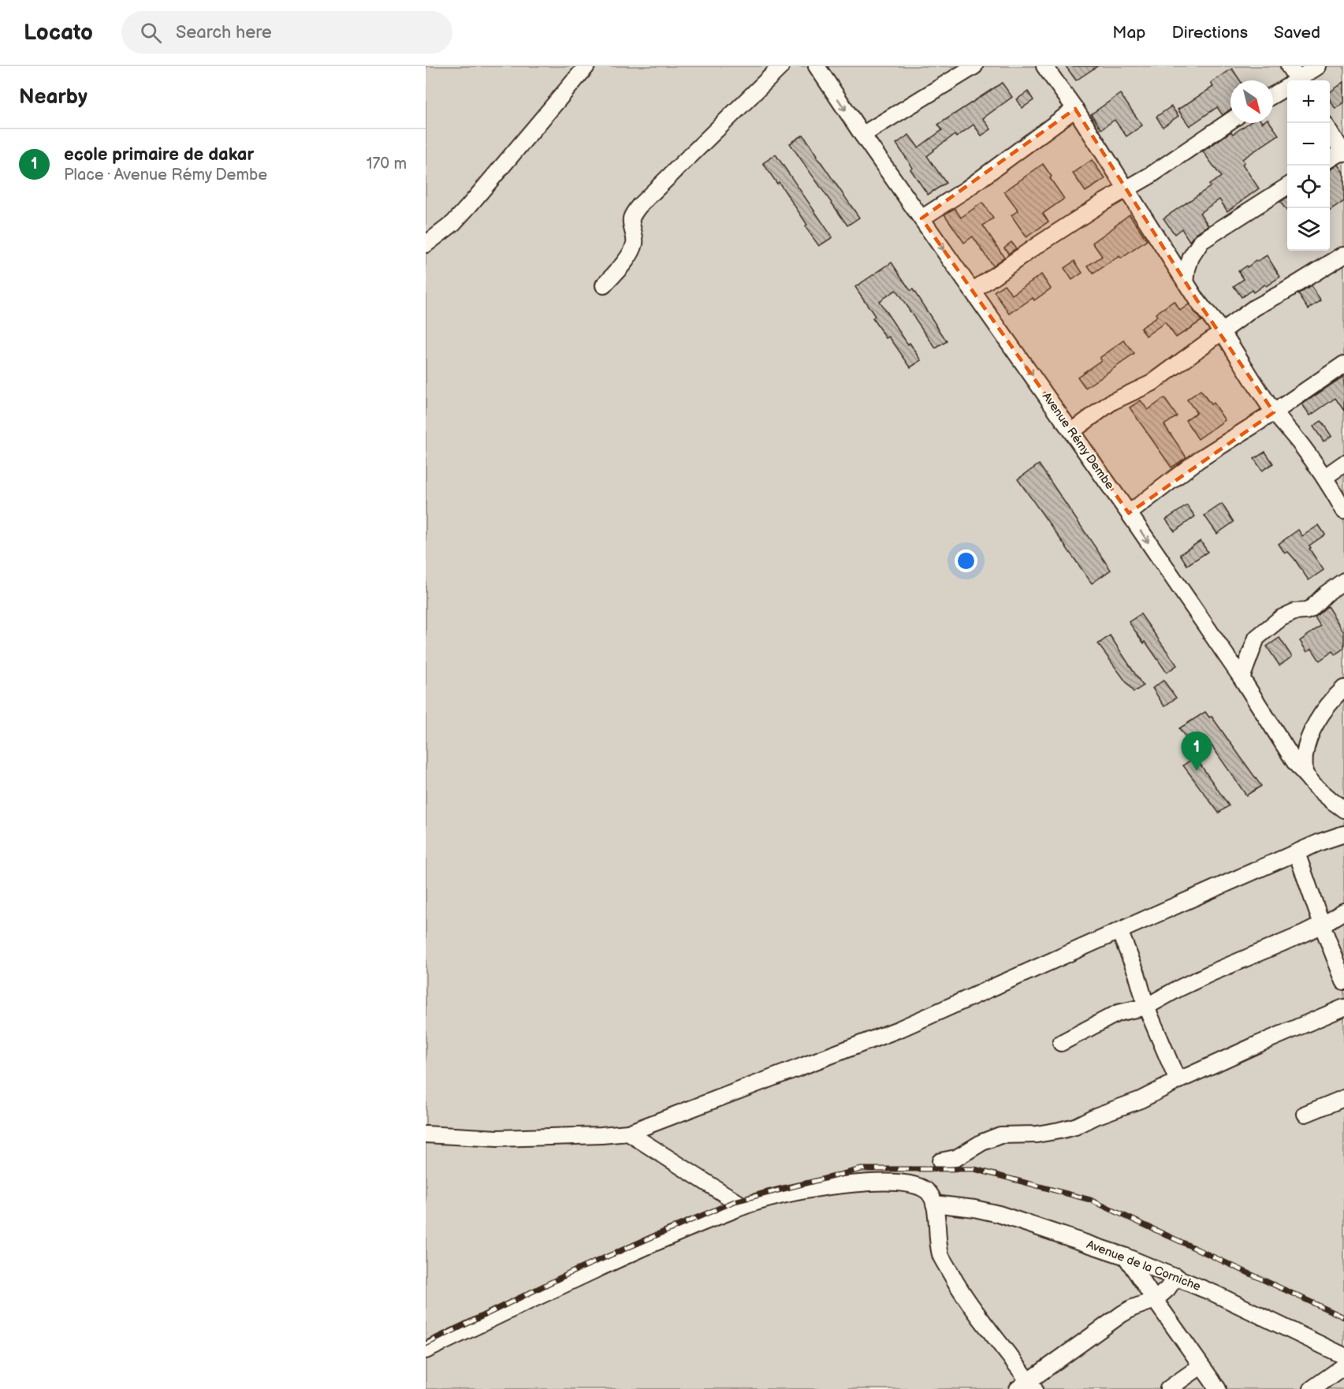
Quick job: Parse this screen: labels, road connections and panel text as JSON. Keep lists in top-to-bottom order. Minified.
{"streets":{"street":["Avenue Rémy Dembe","Avenue de la Corniche"]},"one_way":["Avenue Rémy Dembe"],"north":"bottom right","page":{"header":"Locato","search":"Search here","nav":["Map","Directions","Saved"],"heading":"Nearby","map_buttons":["+","−"],"list":[{"mark":"1","name":"ecole primaire de dakar","note":"Place · Avenue Rémy Dembe","value":"170 m"}],"pins":"1"}}
